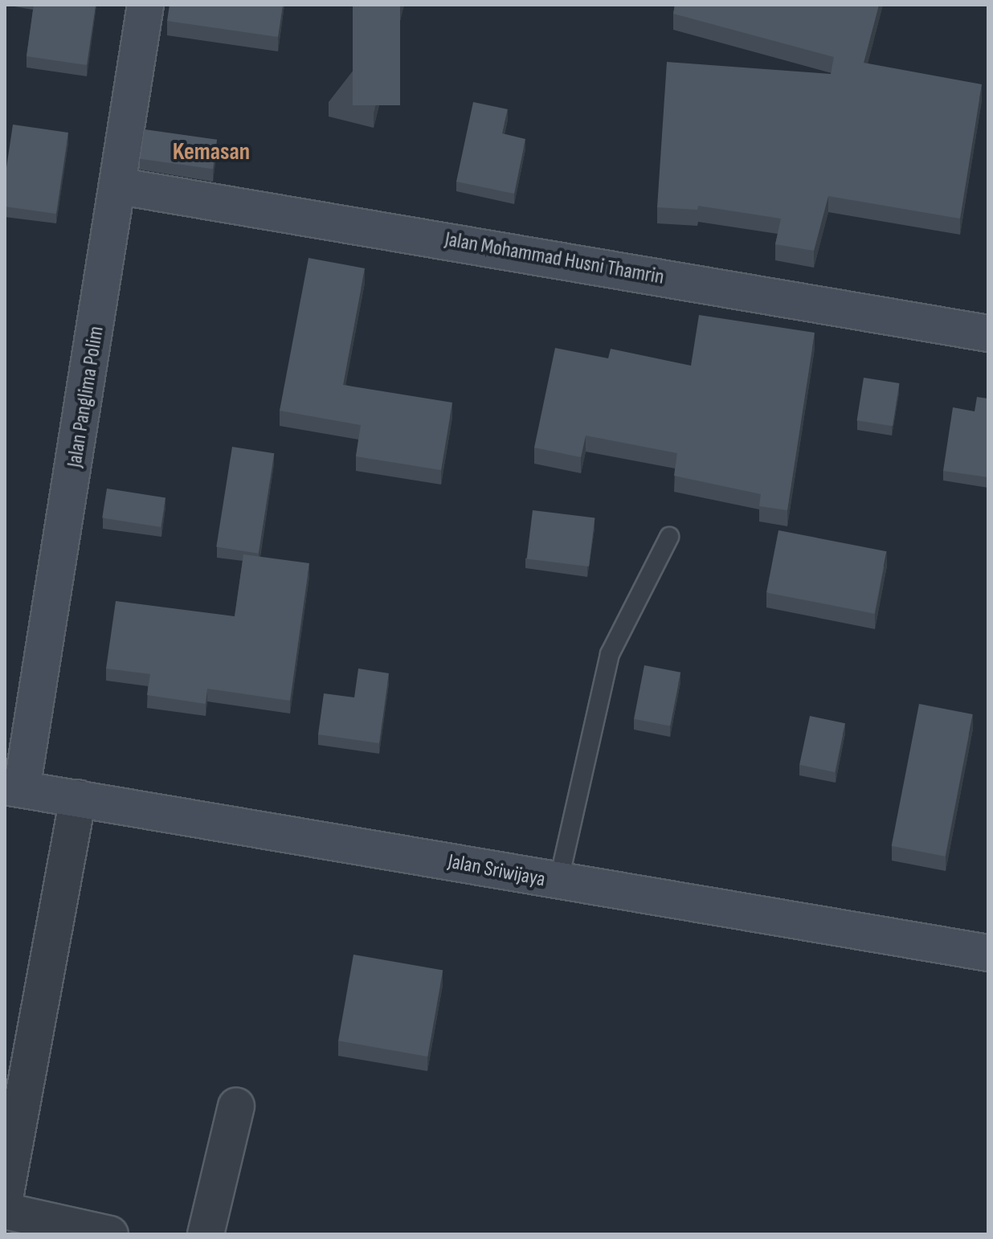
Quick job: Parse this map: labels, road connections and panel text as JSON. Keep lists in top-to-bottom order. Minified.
{"streets":{"street":["Jalan Mohammad Husni Thamrin","Jalan Panglima Polim","Jalan Sriwijaya"]},"crossings":[["Jalan Mohammad Husni Thamrin","Jalan Panglima Polim"],["Jalan Panglima Polim","Jalan Sriwijaya"]],"districts":["Kemasan"]}
